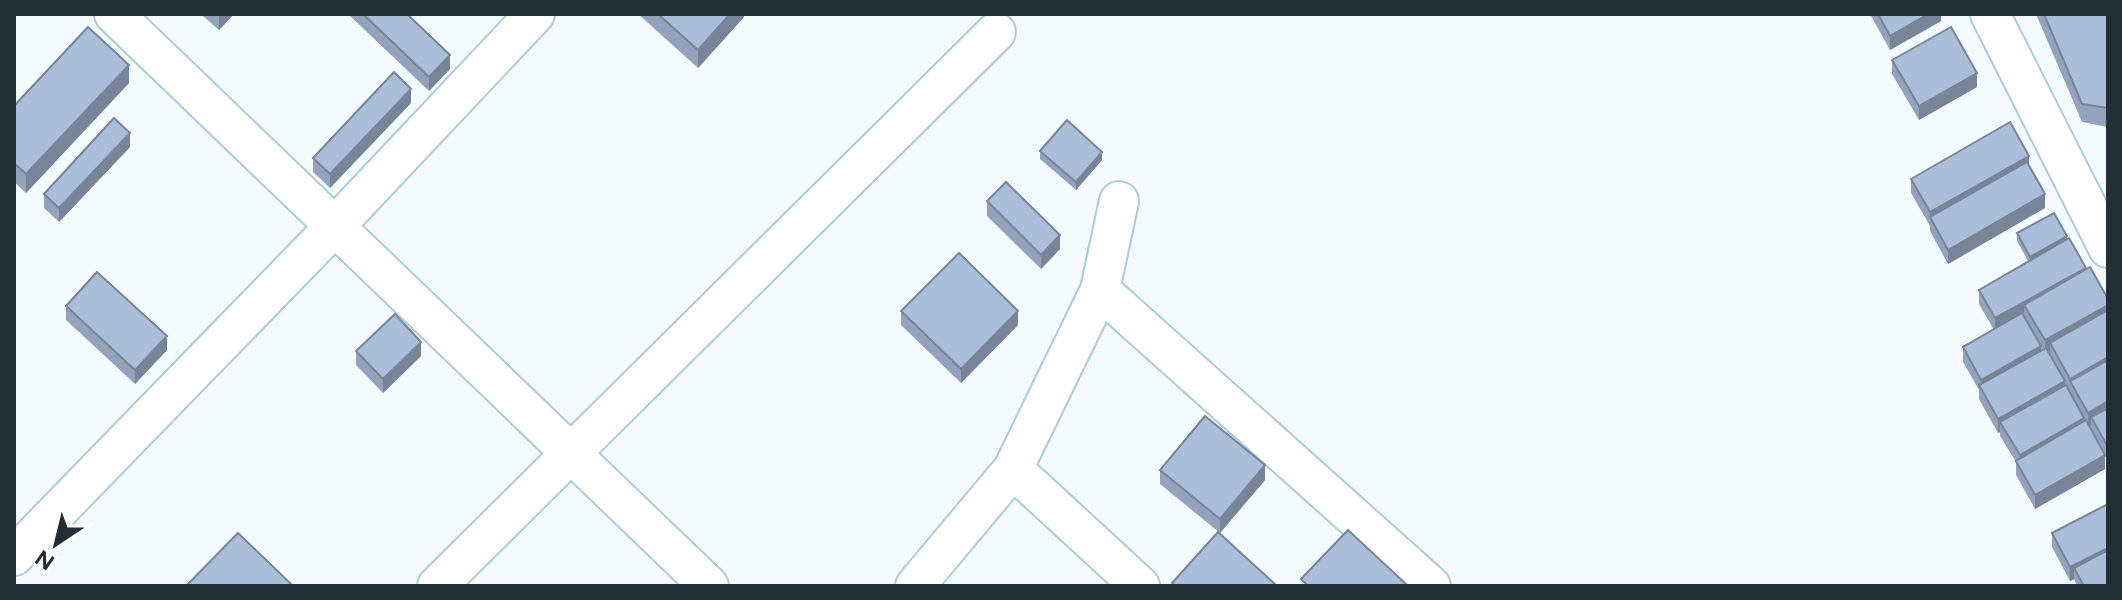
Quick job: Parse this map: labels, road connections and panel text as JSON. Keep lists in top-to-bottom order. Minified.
{"north":"bottom left"}
